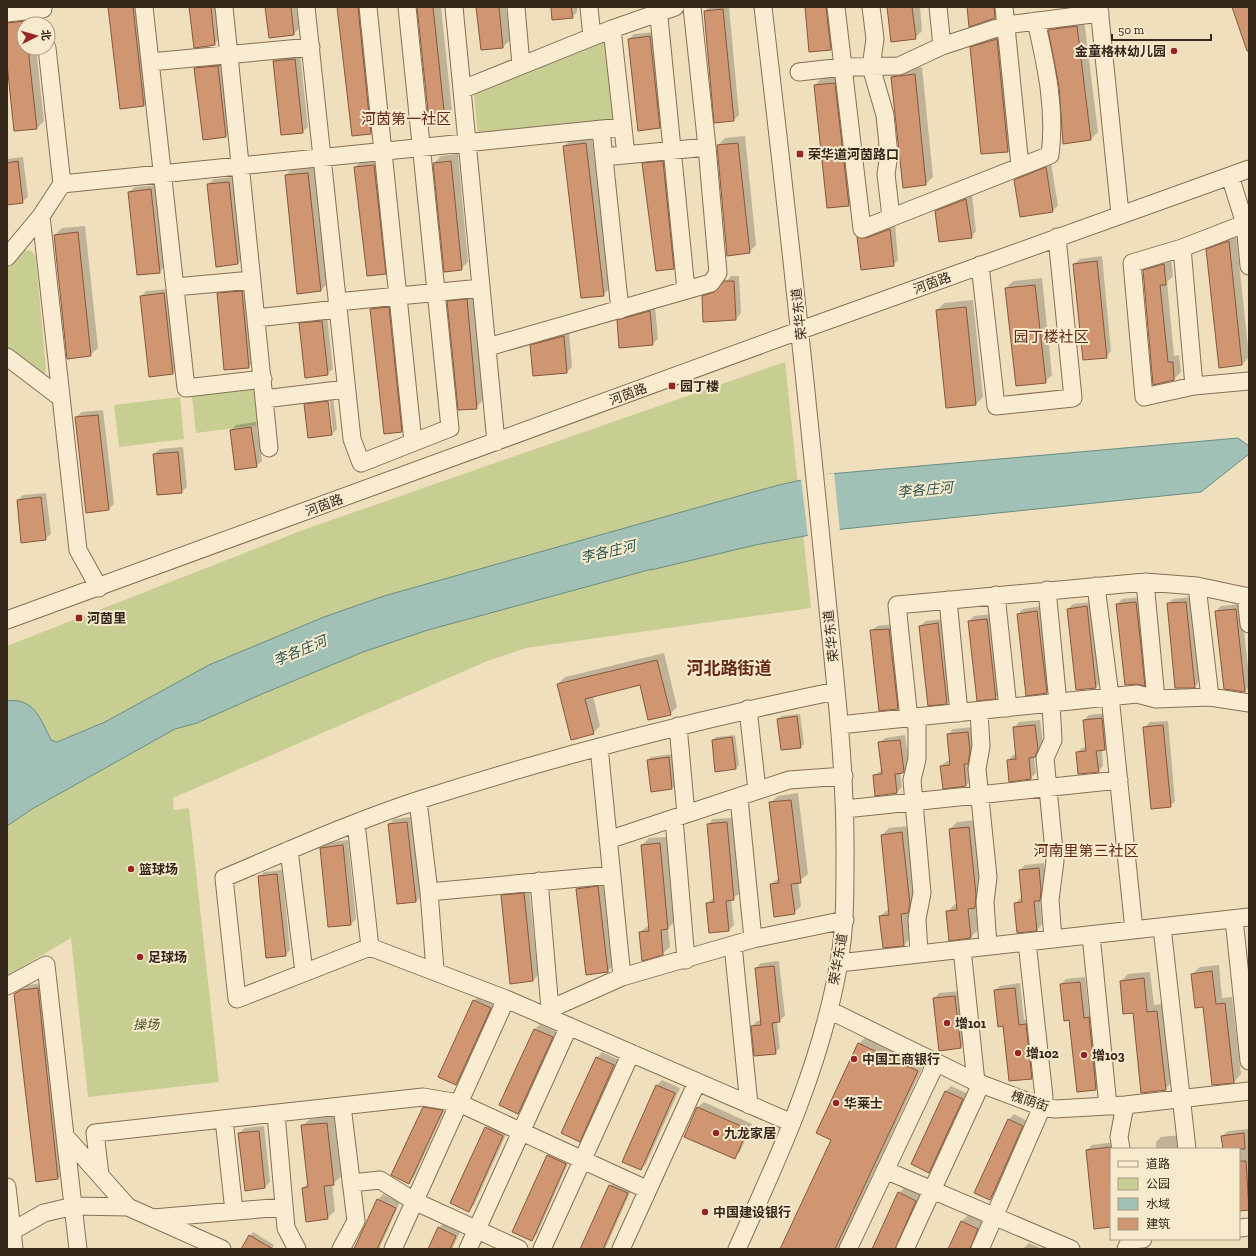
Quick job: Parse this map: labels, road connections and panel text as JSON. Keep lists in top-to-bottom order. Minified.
{"streets":{"street":["河茵路","荣华东道","槐荫街"]},"crossings":[["河茵路","荣华东道"],["荣华东道","槐荫街"]],"districts":["河茵第一社区","园丁楼社区","河北路街道","河南里第三社区"],"water":["李各庄河"],"parks":["操场"],"places":{"other":["金童格林幼儿园","篮球场","足球场","增101","增102","增103","中国工商银行","华莱士","九龙家居","中国建设银行"],"transit":["荣华道河茵路口","园丁楼","河茵里"]},"legend":["道路","公园","水域","建筑"],"scale_bar":"50 m","north":"right"}
